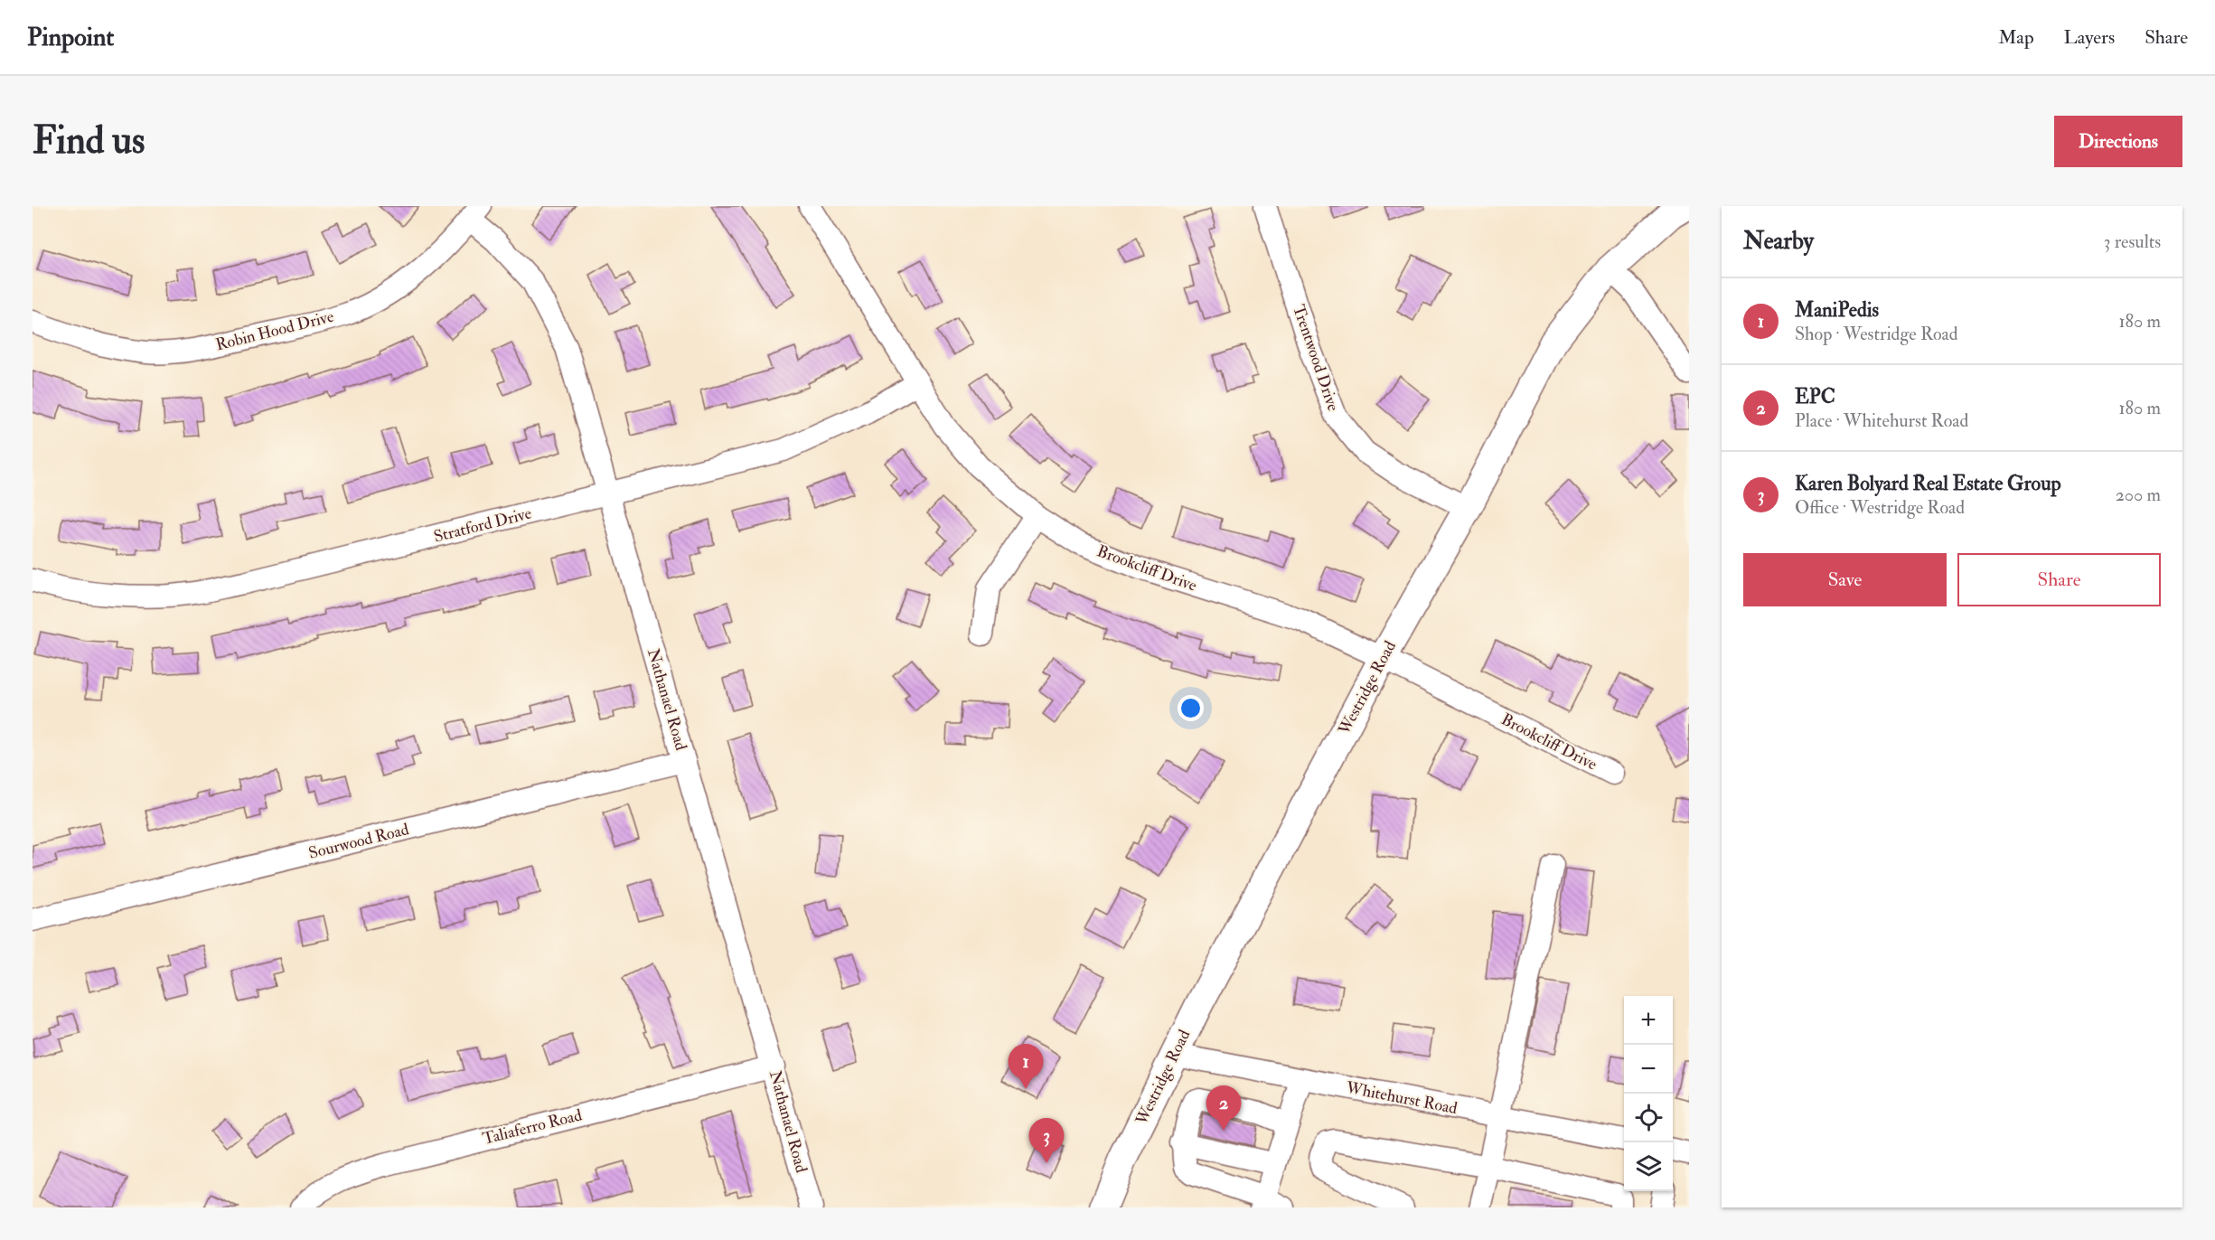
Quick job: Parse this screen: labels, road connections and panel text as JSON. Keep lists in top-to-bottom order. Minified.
{"streets":{"main road":["Westridge Road"],"street":["Robin Hood Drive","Trentwood Drive","Stratford Drive","Brookcliff Drive","Nathanael Road","Sourwood Road","Whitehurst Road","Taliaferro Road"]},"crossings":[["Robin Hood Drive","Nathanael Road"],["Trentwood Drive","Westridge Road"],["Stratford Drive","Brookcliff Drive"],["Stratford Drive","Nathanael Road"],["Brookcliff Drive","Westridge Road"],["Westridge Road","Whitehurst Road"],["Nathanael Road","Sourwood Road"],["Nathanael Road","Taliaferro Road"]],"page":{"header":"Pinpoint","nav":["Map","Layers","Share"],"buttons":["Directions",["Save","Share"]],"title":"Find us","heading":["Nearby","3 results"],"list":[{"mark":"1","name":"ManiPedis","note":"Shop · Westridge Road","value":"180 m"},{"mark":"2","name":"EPC","note":"Place · Whitehurst Road","value":"180 m"},{"mark":"3","name":"Karen Bolyard Real Estate Group","note":"Office · Westridge Road","value":"200 m"}],"map_buttons":["+","−"],"pins":["1","2","3"]}}
